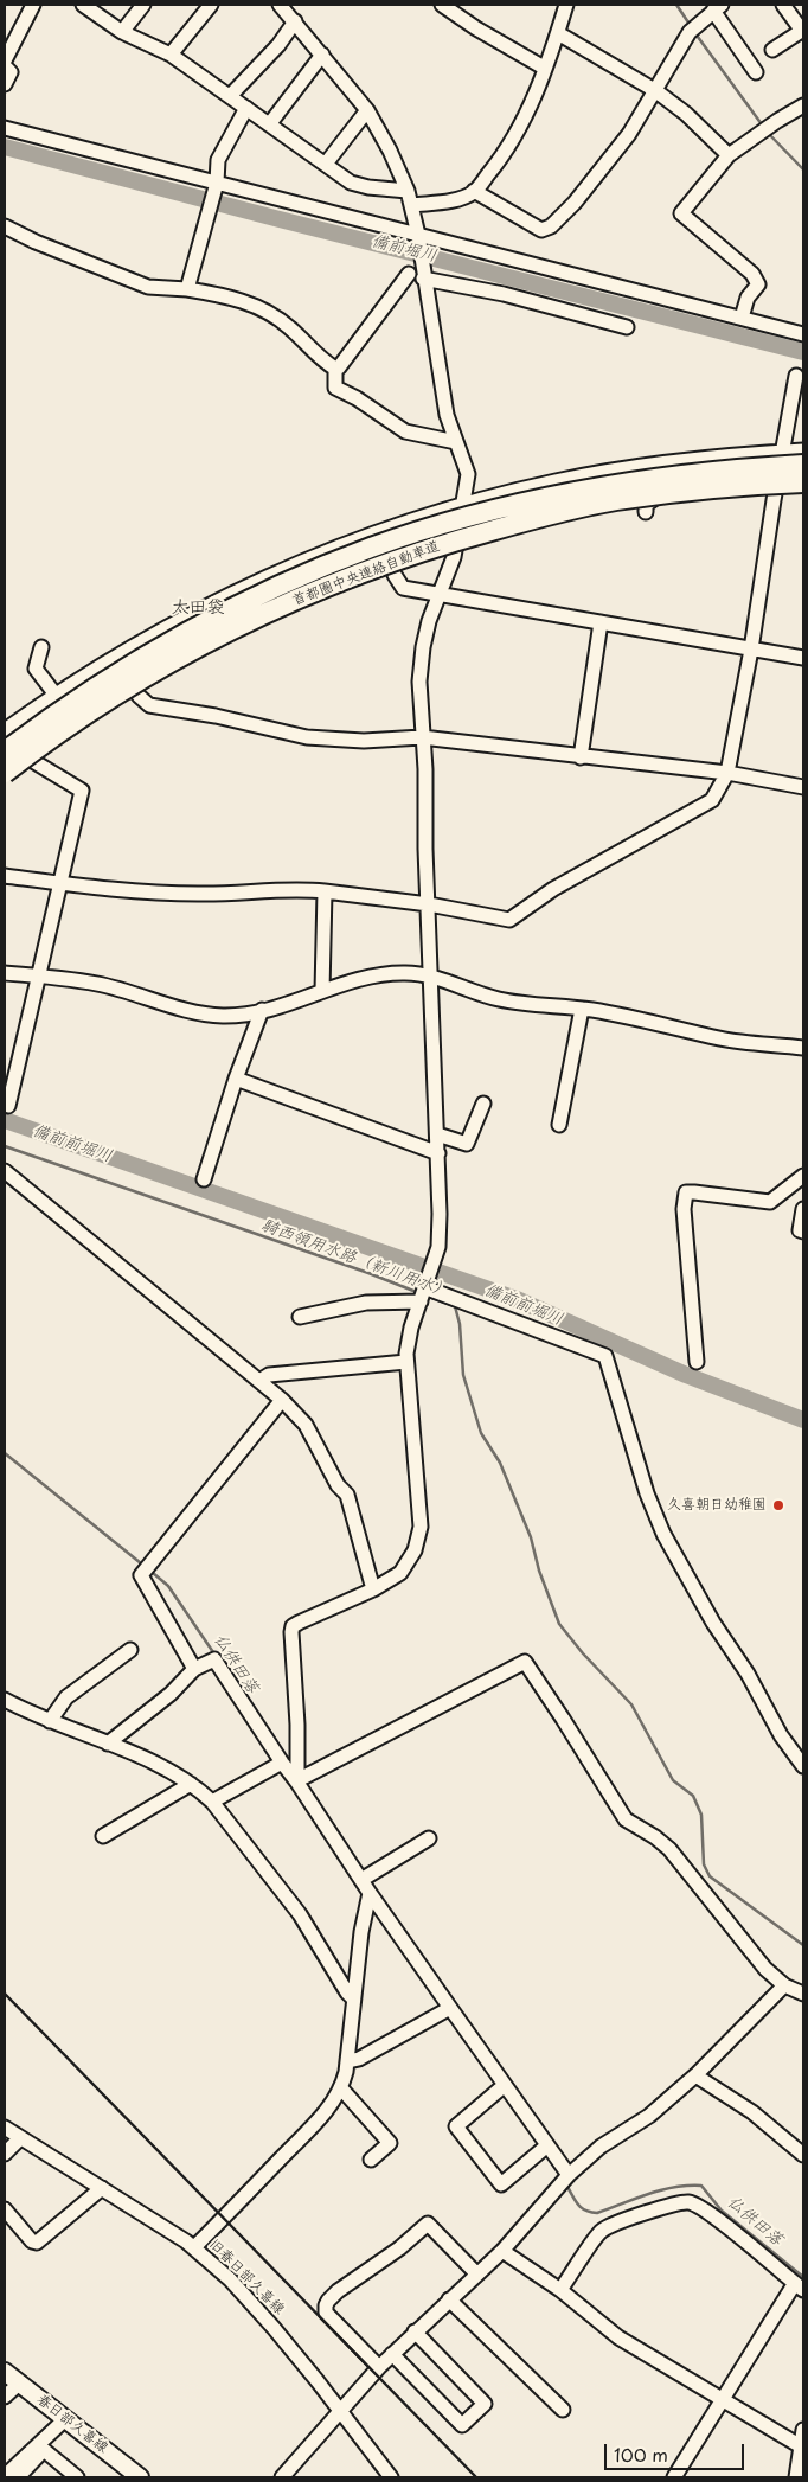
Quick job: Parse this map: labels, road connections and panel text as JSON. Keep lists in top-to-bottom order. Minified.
{"streets":{"highway":["首都圏中央連絡自動車道"],"main road":["春日部久喜線"],"street":["旧春日部久喜線"]},"districts":["太田袋"],"water":["備前堀川","備前前堀川","騎西領用水路（新川用水）","仏供田落"],"places":["久喜朝日幼稚園"],"scale_bar":"100 m"}
